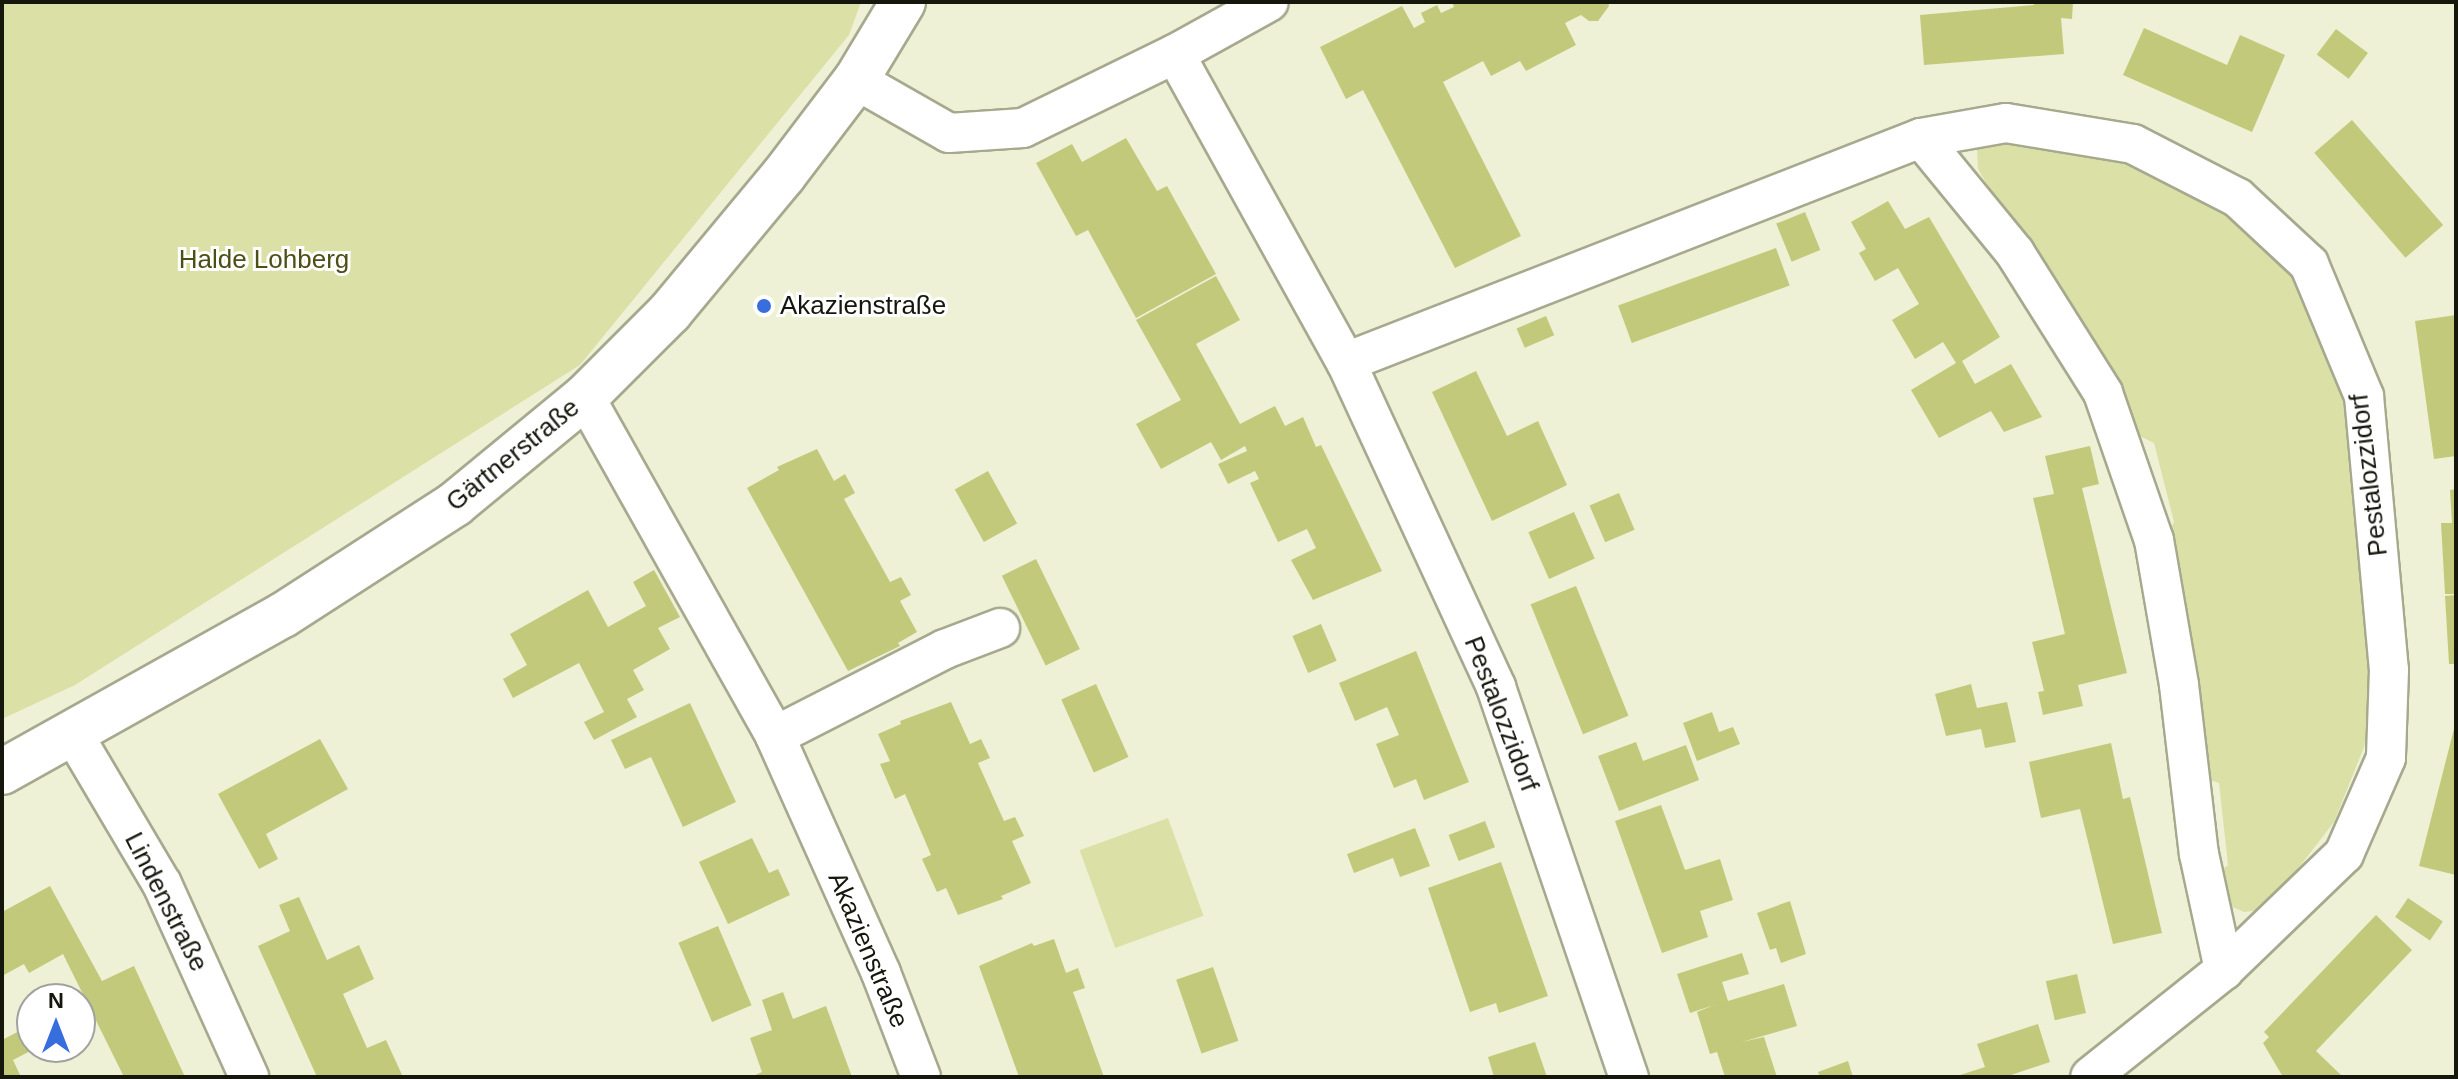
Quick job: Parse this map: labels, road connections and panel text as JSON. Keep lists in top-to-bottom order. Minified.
{"streets":{"main road":["Gärtnerstraße"],"street":["Pestalozzidorf","Lindenstraße","Akazienstraße"]},"crossings":[["Gärtnerstraße","Lindenstraße"],["Gärtnerstraße","Akazienstraße"]],"parks":["Halde Lohberg"],"places":["Akazienstraße"],"north":"top"}
